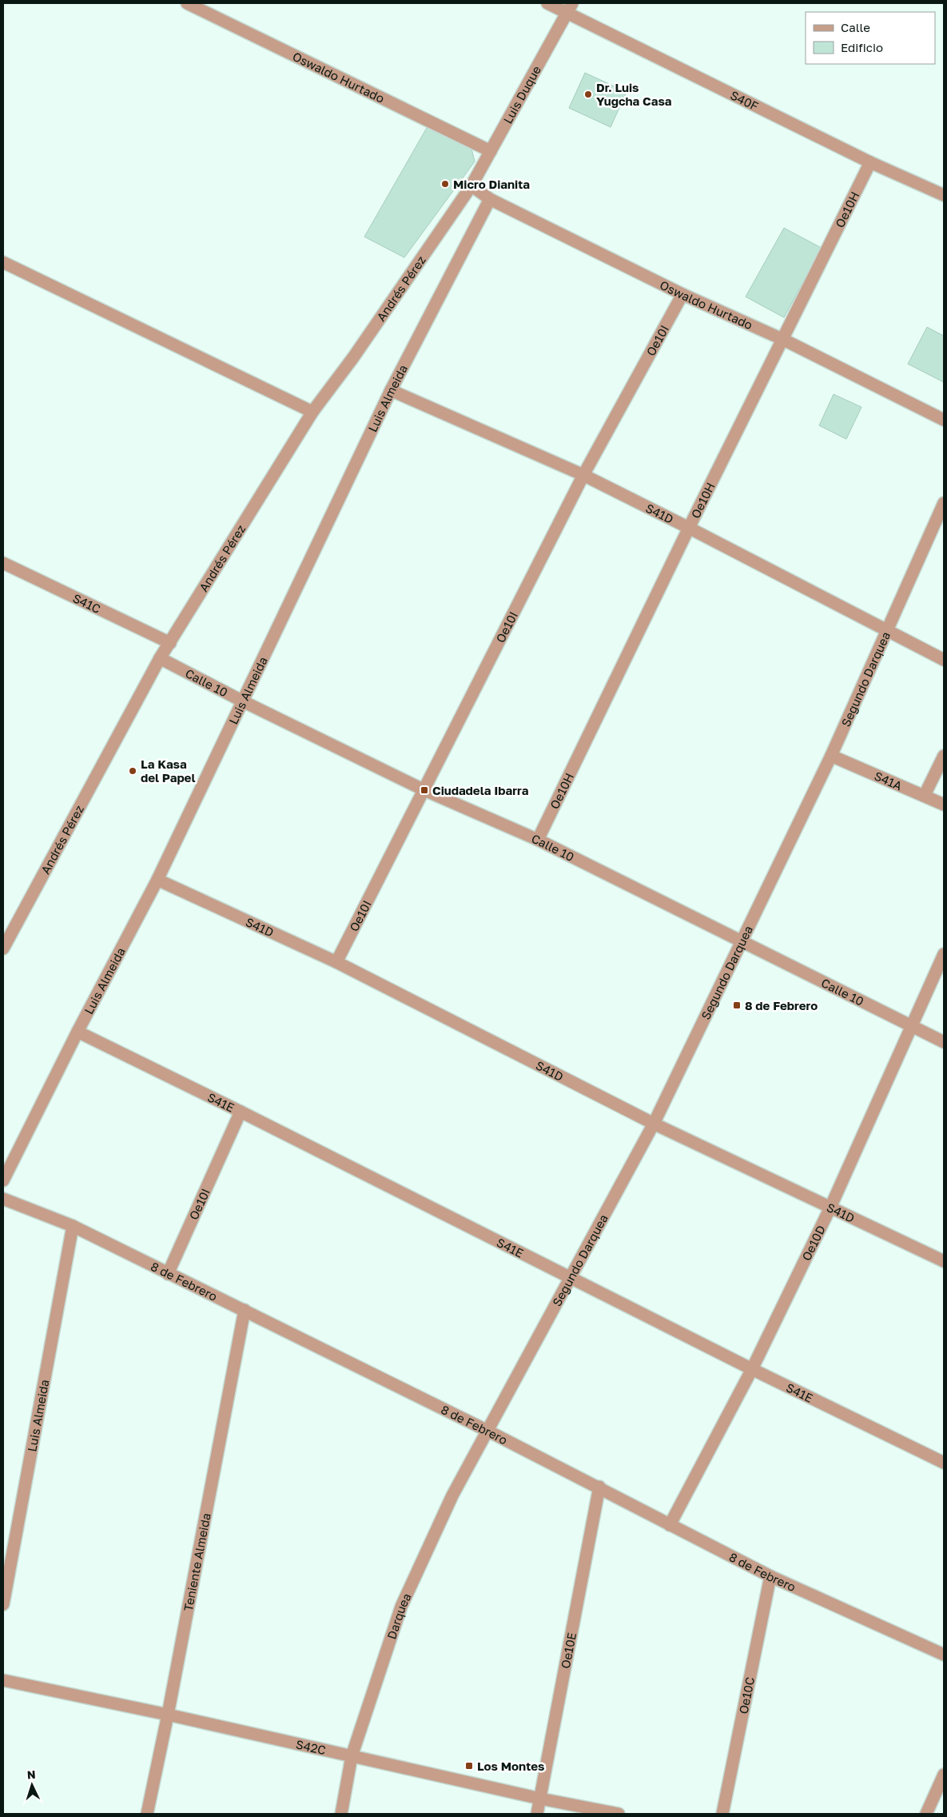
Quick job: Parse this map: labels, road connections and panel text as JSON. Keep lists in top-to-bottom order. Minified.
{"streets":{"street":["Oswaldo Hurtado","Luis Duque","S40F","Oe10H","Andrés Pérez","Oe10I","Luis Almeida","S41D","S41C","Segundo Darquea","Calle 10","S41A","S41E","Oe10D","8 de Febrero","Teniente Almeida","Darquea","Oe10E","Oe10C","S42C"]},"crossings":[["Oswaldo Hurtado","Luis Duque"],["Oswaldo Hurtado","Oe10H"],["Oswaldo Hurtado","Andrés Pérez"],["Oswaldo Hurtado","Oe10I"],["Oswaldo Hurtado","Luis Almeida"],["Luis Duque","S40F"],["Luis Duque","Andrés Pérez"],["S40F","Oe10H"],["Oe10H","S41D"],["Oe10H","Calle 10"],["Andrés Pérez","S41C"],["Andrés Pérez","Calle 10"],["Oe10I","S41D"],["Oe10I","Calle 10"],["Oe10I","S41E"],["Oe10I","8 de Febrero"],["Luis Almeida","S41D"],["Luis Almeida","Calle 10"],["Luis Almeida","S41E"],["Luis Almeida","8 de Febrero"],["S41D","Segundo Darquea"],["S41D","Oe10D"],["Segundo Darquea","Calle 10"],["Segundo Darquea","S41A"],["Segundo Darquea","S41E"],["Segundo Darquea","8 de Febrero"],["Segundo Darquea","Darquea"],["Calle 10","Oe10D"],["S41E","Oe10D"],["Oe10D","8 de Febrero"],["8 de Febrero","Teniente Almeida"],["8 de Febrero","Darquea"],["8 de Febrero","Oe10E"],["8 de Febrero","Oe10C"],["Teniente Almeida","S42C"],["Darquea","S42C"],["Oe10E","S42C"]],"places":{"other":["Dr. Luis Yugcha Casa","Micro Dianita","La Kasa del Papel"],"transit":["Ciudadela Ibarra","8 de Febrero","Los Montes"]},"legend":["Calle","Edificio"],"north":"top"}
